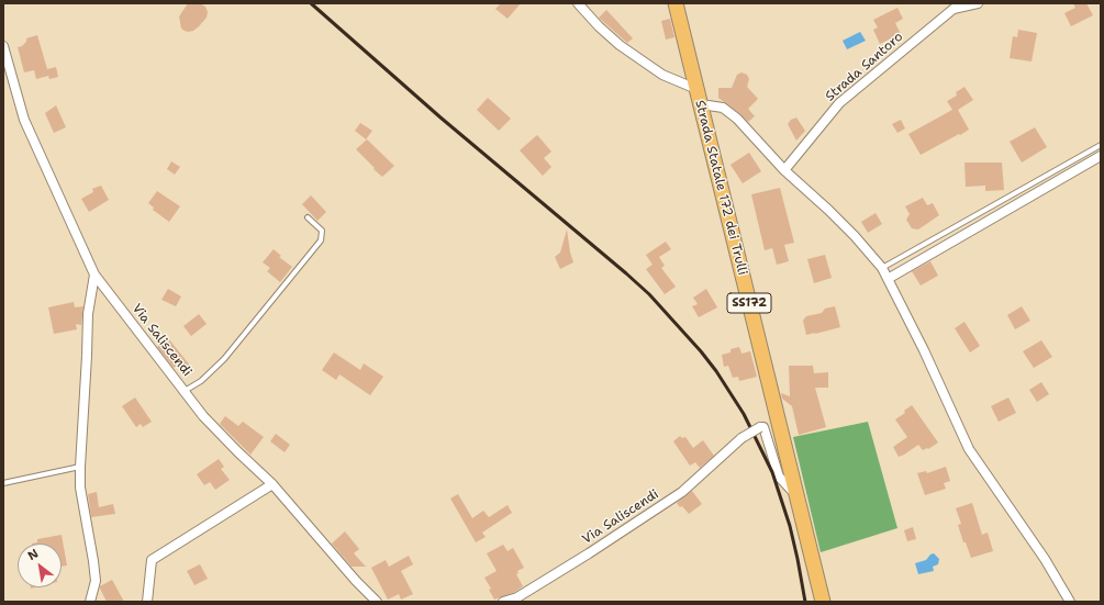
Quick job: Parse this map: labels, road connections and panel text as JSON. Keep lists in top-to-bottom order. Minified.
{"streets":{"main road":["Strada Statale 172 dei Trulli","SS172"],"street":["Strada Santoro","Via Saliscendi"]},"crossings":[["Strada Statale 172 dei Trulli","Via Saliscendi"]],"north":"top left"}
